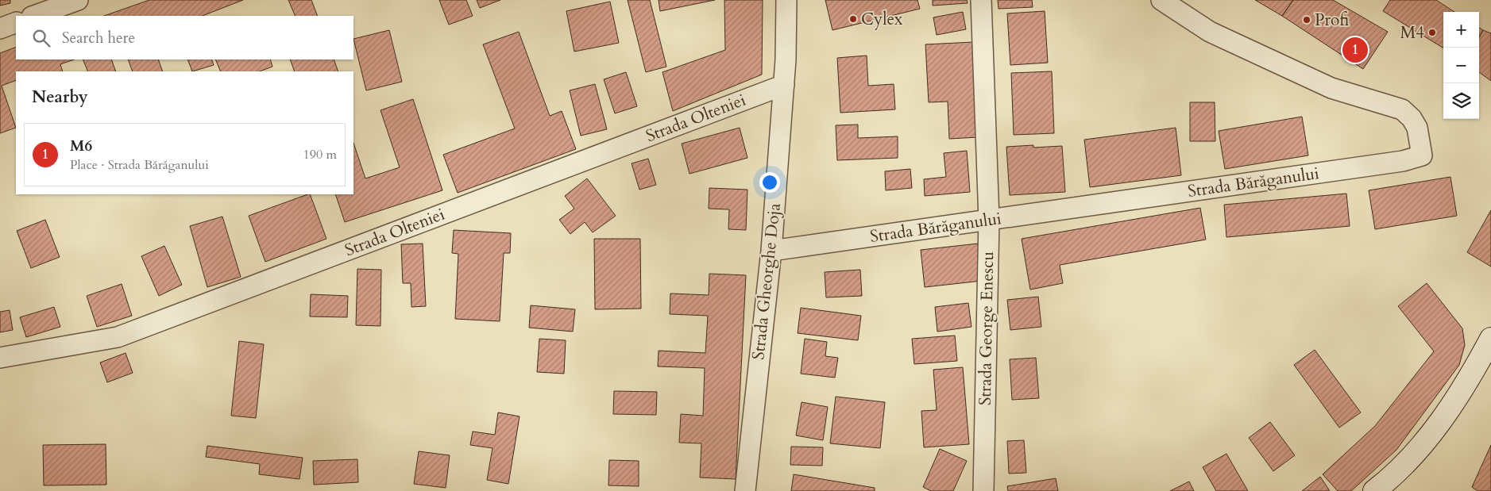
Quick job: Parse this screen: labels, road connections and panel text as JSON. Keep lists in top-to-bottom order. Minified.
{"streets":{"street":["Strada Olteniei","Strada Bărăganului","Strada Gheorghe Doja","Strada George Enescu"]},"crossings":[["Strada Olteniei","Strada Gheorghe Doja"],["Strada Bărăganului","Strada Gheorghe Doja"],["Strada Bărăganului","Strada George Enescu"]],"places":["Cylex","Profi","M4"],"page":{"map_buttons":["+","−"],"search":"Search here","pins":"1","heading":"Nearby","list":[{"mark":"1","name":"M6","note":"Place · Strada Bărăganului","value":"190 m"}]}}
